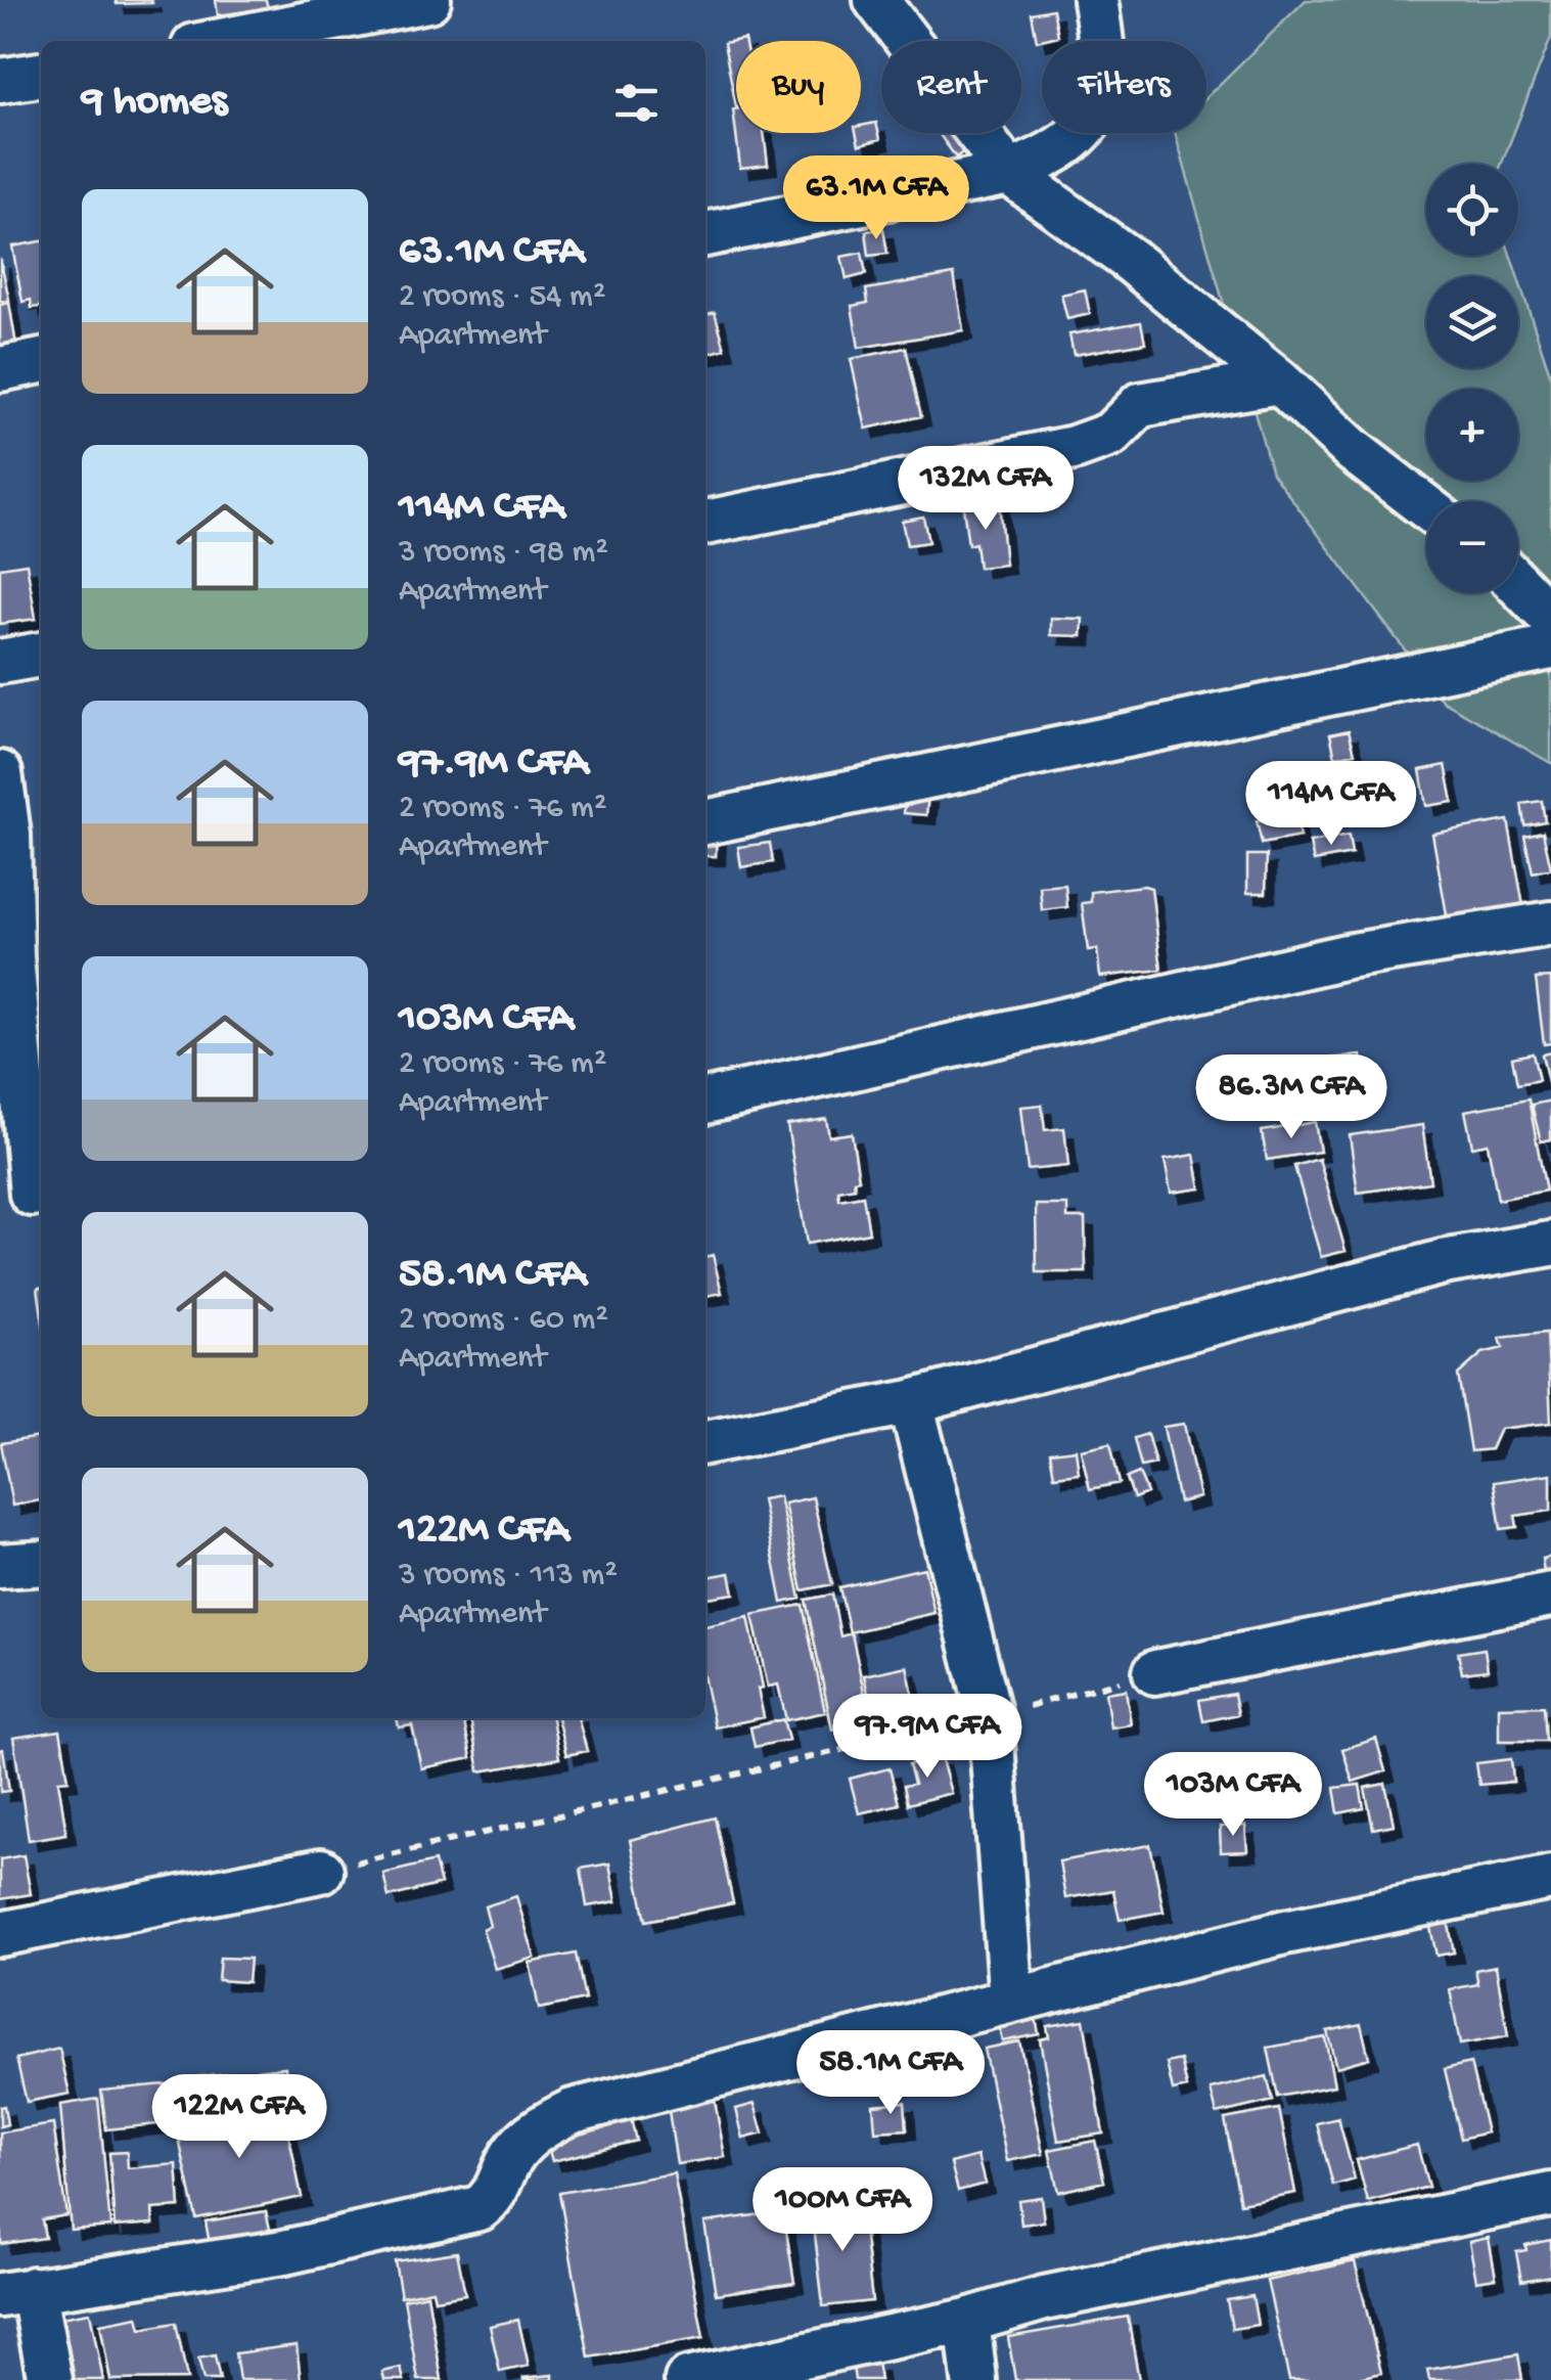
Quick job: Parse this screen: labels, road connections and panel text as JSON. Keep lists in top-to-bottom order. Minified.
{"page":{"chip":["Buy","Rent","Filters"],"heading":"9 homes","price":["63.1M CFA","132M CFA","114M CFA","86.3M CFA","97.9M CFA","103M CFA","58.1M CFA","122M CFA","100M CFA"],"map_buttons":["+","−"],"list":[{"name":"63.1M CFA","note":"2 rooms · 54 m² · Apartment"},{"name":"114M CFA","note":"3 rooms · 98 m² · Apartment"},{"name":"97.9M CFA","note":"2 rooms · 76 m² · Apartment"},{"name":"103M CFA","note":"2 rooms · 76 m² · Apartment"},{"name":"58.1M CFA","note":"2 rooms · 60 m² · Apartment"},{"name":"122M CFA","note":"3 rooms · 113 m² · Apartment"}]}}
